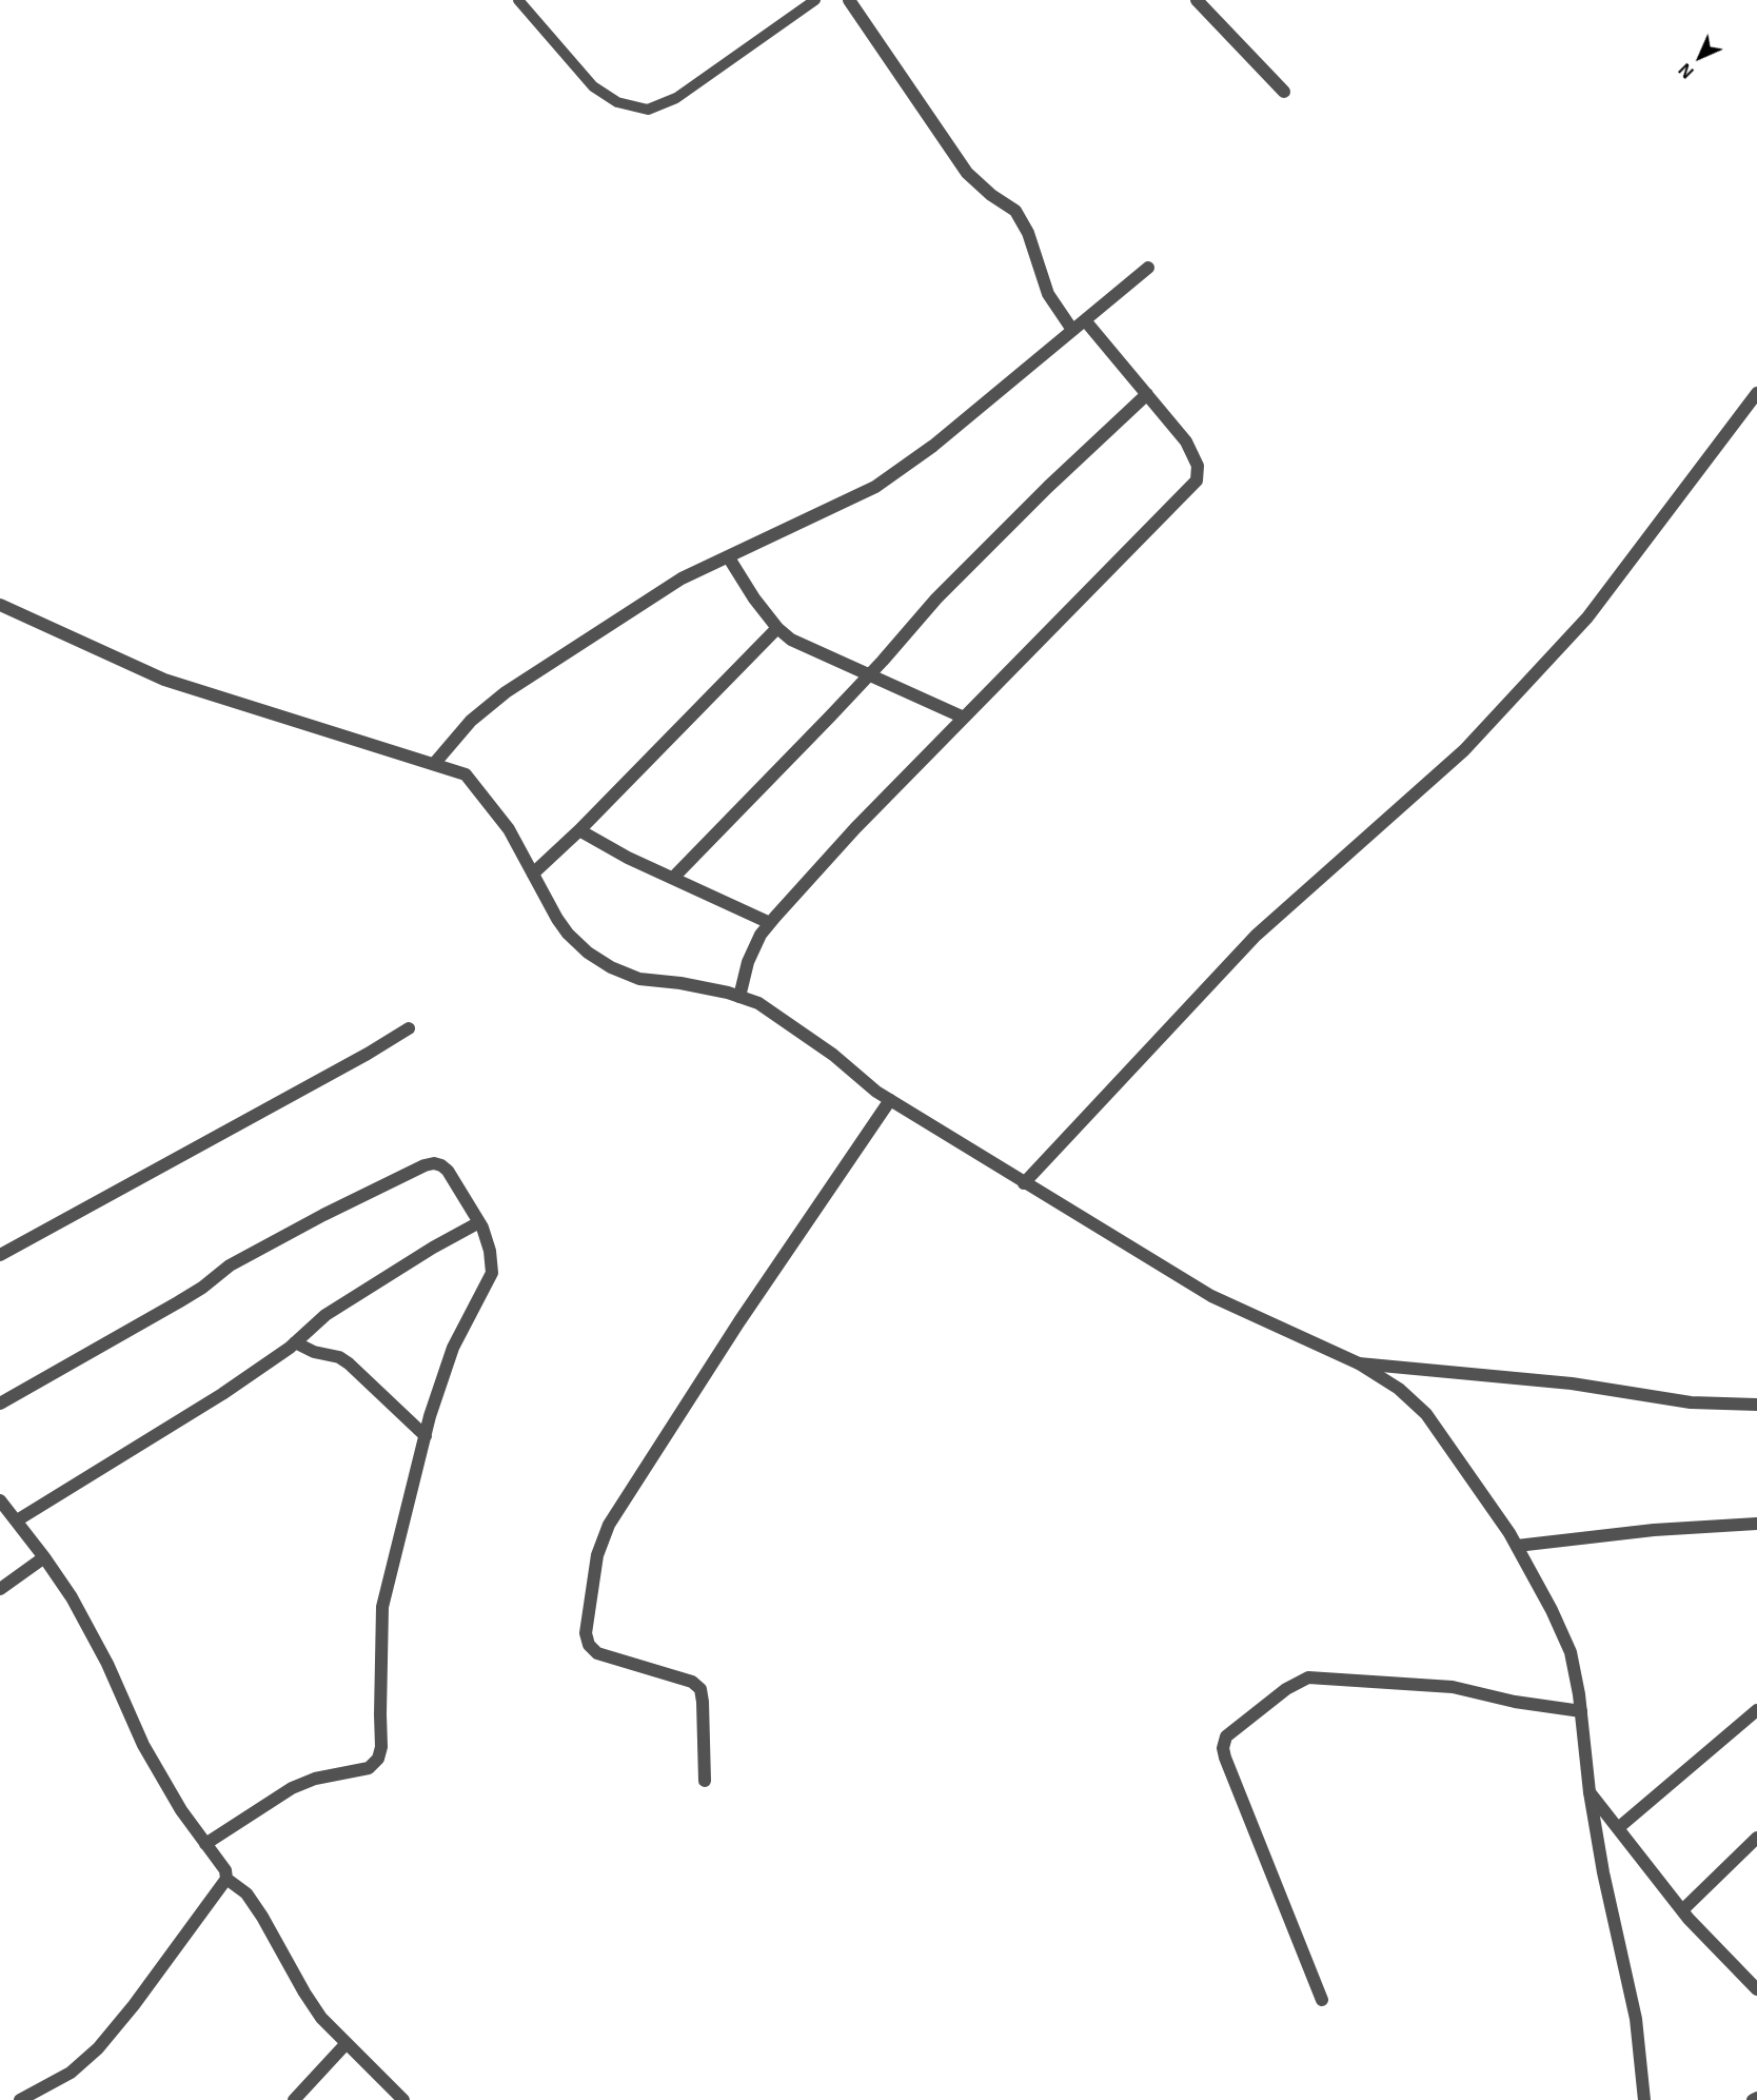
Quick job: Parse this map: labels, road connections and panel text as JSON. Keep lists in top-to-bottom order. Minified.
{"north":"bottom left"}
